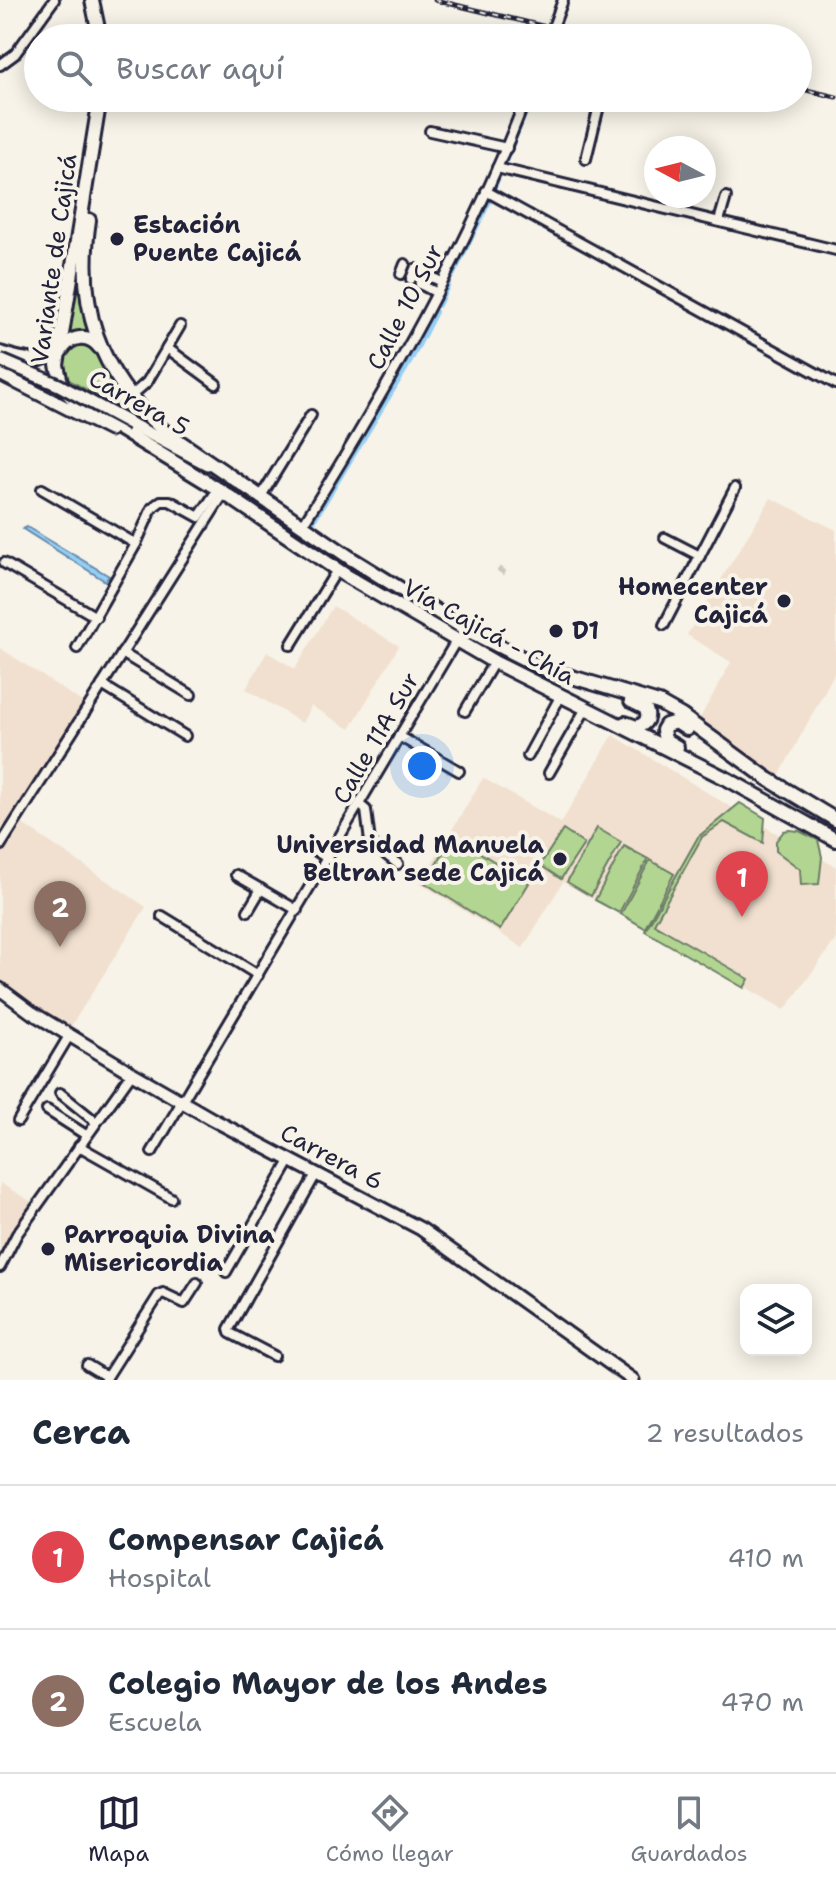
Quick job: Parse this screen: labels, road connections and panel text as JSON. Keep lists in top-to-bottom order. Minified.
{"streets":{"highway":["Variante de Cajicá","Vía Cajicá - Chía"],"main road":["Carrera 5","Carrera 6"],"street":["Calle 10 Sur","Calle 11A Sur"]},"crossings":[["Variante de Cajicá","Calle 10 Sur"],["Variante de Cajicá","Carrera 5"],["Variante de Cajicá","Vía Cajicá - Chía"],["Carrera 5","Vía Cajicá - Chía"],["Vía Cajicá - Chía","Calle 11A Sur"],["Calle 11A Sur","Carrera 6"]],"places":["Estación Puente Cajicá","Homecenter Cajicá","D1","Universidad Manuela Beltran sede Cajicá","Parroquia Divina Misericordia"],"north":"left","page":{"search":"Buscar aquí","pins":["1","2"],"heading":["Cerca","2 resultados"],"list":[{"mark":"1","name":"Compensar Cajicá","note":"Hospital","value":"410 m"},{"mark":"2","name":"Colegio Mayor de los Andes","note":"Escuela","value":"470 m"}],"nav":["Mapa","Cómo llegar","Guardados"]}}
